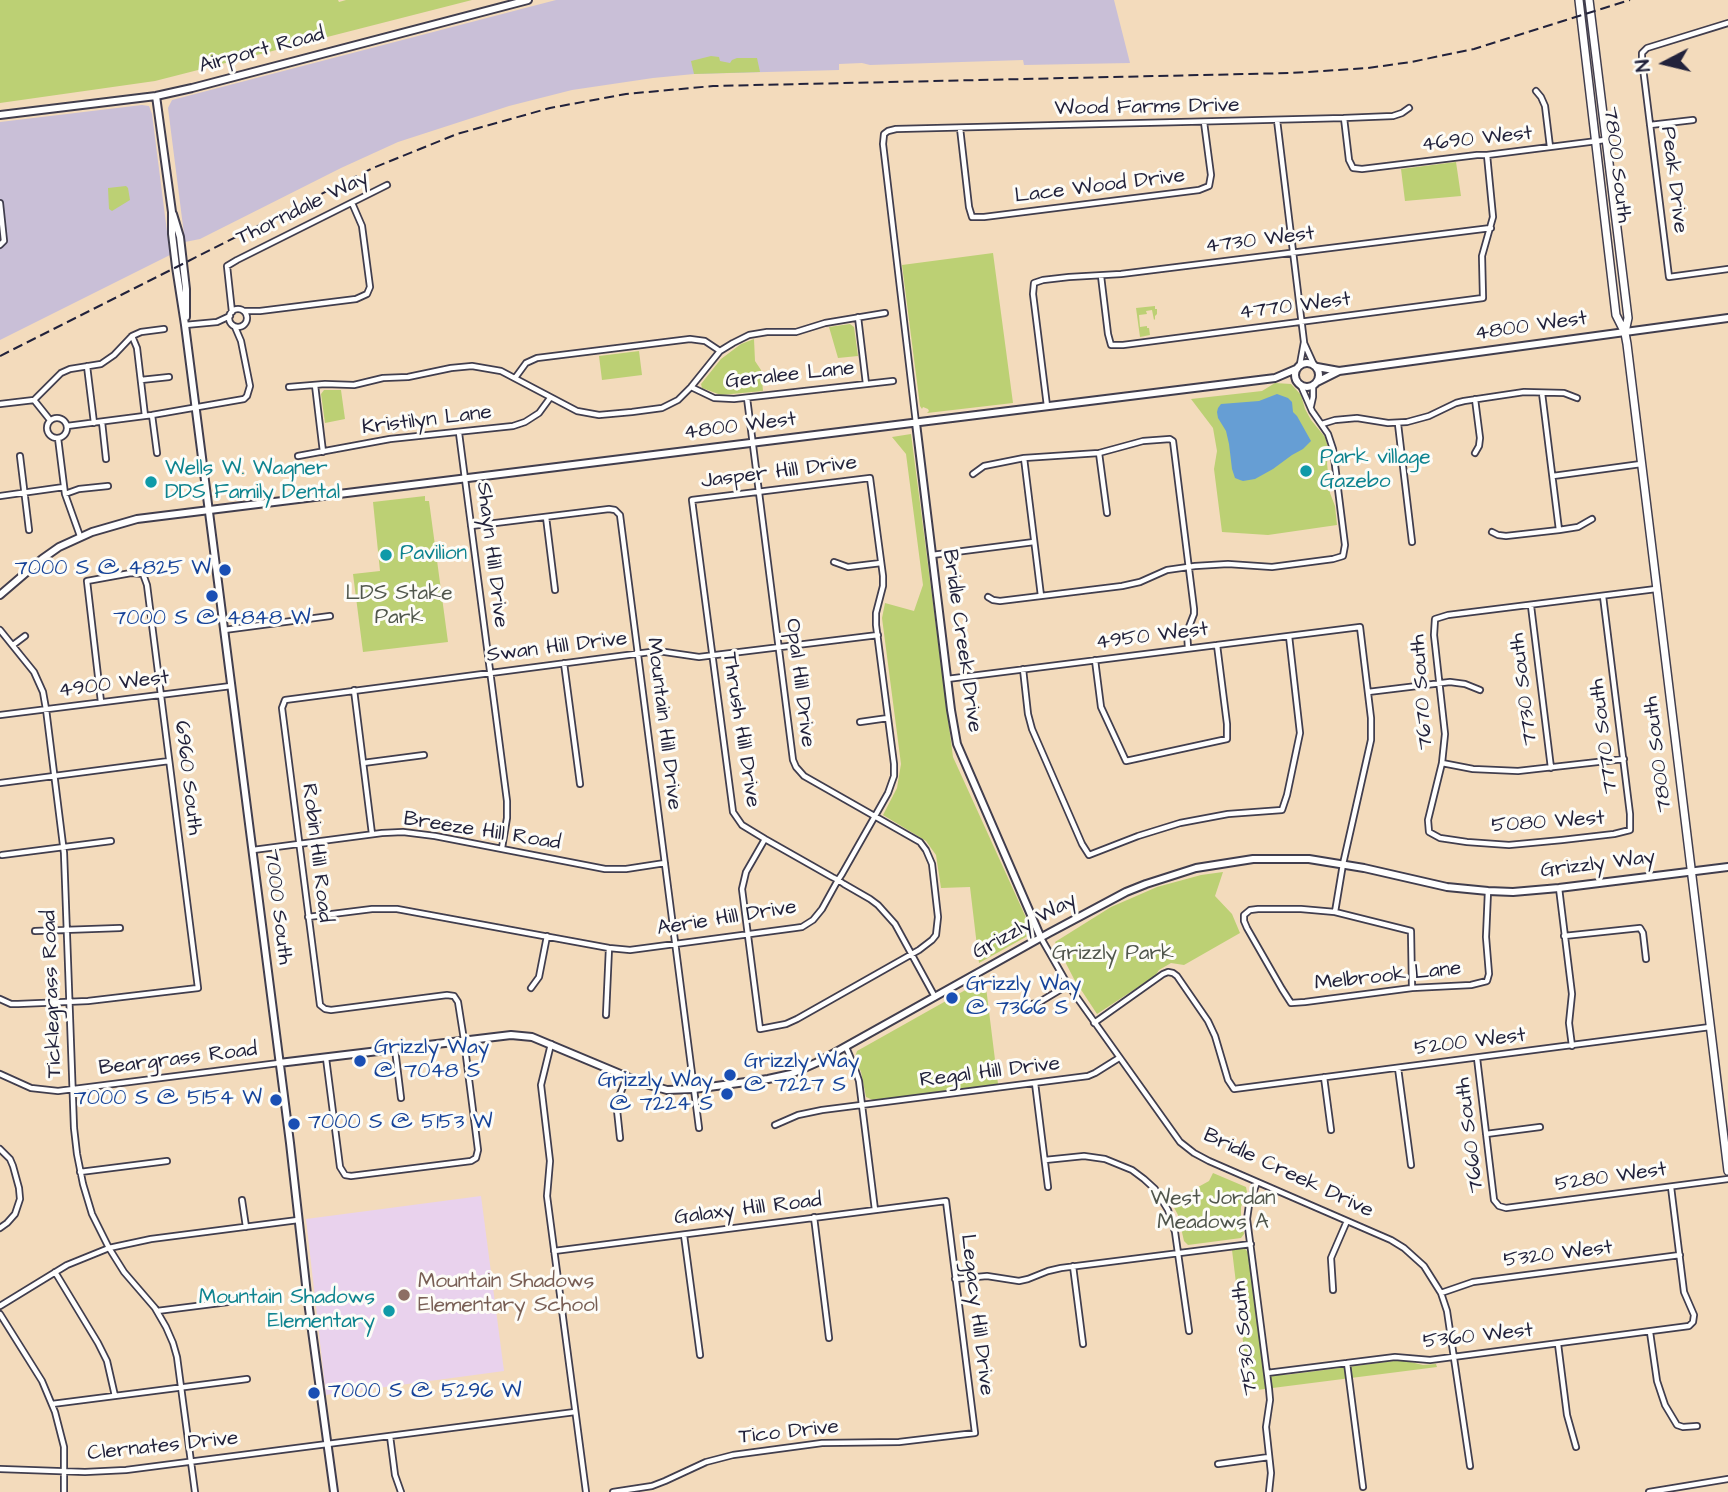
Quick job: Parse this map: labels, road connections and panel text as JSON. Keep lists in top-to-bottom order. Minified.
{"streets":{"main road":["7800 South"],"street":["Airport Road","Wood Farms Drive","4690 West","Peak Drive","Lace Wood Drive","Thorndale Way","4730 West","4770 West","4800 West","Geralee Lane","Kristilyn Lane","Jasper Hill Drive","Shayn Hill Drive","4950 West","Bridle Creek Drive","Swan Hill Drive","Opal Hill Drive","4900 West","7730 South","7670 South","Mountain Hill Drive","Thrush Hill Drive","7770 South","6960 South","5080 West","Breeze Hill Road","Robin Hill Road","Grizzly Way","7000 South","Aerie Hill Drive","Melbrook Lane","Ticklegrass Road","5200 West","Beargrass Road","Regal Hill Drive","7660 South","5280 West","Galaxy Hill Road","5320 West","Legacy Hill Drive","5360 West","7530 South","Tico Drive","Clernates Drive"]},"crossings":[["Airport Road","7000 South"],["Wood Farms Drive","4690 West"],["Wood Farms Drive","Lace Wood Drive"],["Wood Farms Drive","Bridle Creek Drive"],["4690 West","7800 South"],["7800 South","4800 West"],["7800 South","Grizzly Way"],["7800 South","5200 West"],["4730 West","4770 West"],["4730 West","4800 West"],["4800 West","Shayn Hill Drive"],["4800 West","Bridle Creek Drive"],["4800 West","Opal Hill Drive"],["4800 West","7000 South"],["Geralee Lane","Opal Hill Drive"],["Kristilyn Lane","Shayn Hill Drive"],["Jasper Hill Drive","Opal Hill Drive"],["Jasper Hill Drive","Thrush Hill Drive"],["Jasper Hill Drive","Aerie Hill Drive"],["Shayn Hill Drive","Swan Hill Drive"],["Shayn Hill Drive","Mountain Hill Drive"],["Shayn Hill Drive","Breeze Hill Road"],["4950 West","Bridle Creek Drive"],["Bridle Creek Drive","Grizzly Way"],["Bridle Creek Drive","5200 West"],["Bridle Creek Drive","Regal Hill Drive"],["Bridle Creek Drive","5320 West"],["Bridle Creek Drive","5360 West"],["Bridle Creek Drive","7530 South"],["Swan Hill Drive","Opal Hill Drive"],["Swan Hill Drive","Mountain Hill Drive"],["Swan Hill Drive","Thrush Hill Drive"],["Swan Hill Drive","Robin Hill Road"],["Swan Hill Drive","Aerie Hill Drive"],["Opal Hill Drive","Thrush Hill Drive"],["Opal Hill Drive","Aerie Hill Drive"],["4900 West","6960 South"],["4900 West","7000 South"],["4900 West","Ticklegrass Road"],["7730 South","7670 South"],["7670 South","5080 West"],["Mountain Hill Drive","Breeze Hill Road"],["Mountain Hill Drive","Grizzly Way"],["Mountain Hill Drive","Aerie Hill Drive"],["Thrush Hill Drive","Grizzly Way"],["Thrush Hill Drive","Aerie Hill Drive"],["7770 South","5080 West"],["6960 South","Ticklegrass Road"],["Breeze Hill Road","Robin Hill Road"],["Breeze Hill Road","7000 South"],["Robin Hill Road","Grizzly Way"],["Robin Hill Road","Aerie Hill Drive"],["Grizzly Way","7000 South"],["Grizzly Way","Melbrook Lane"],["Grizzly Way","Beargrass Road"],["7000 South","Beargrass Road"],["7000 South","Clernates Drive"],["Ticklegrass Road","Beargrass Road"],["Ticklegrass Road","Clernates Drive"],["5200 West","7660 South"],["7660 South","5280 West"],["Galaxy Hill Road","Legacy Hill Drive"],["5320 West","5360 West"],["Legacy Hill Drive","Tico Drive"],["5360 West","7530 South"]],"parks":["LDS Stake Park","Grizzly Park","West Jordan Meadows A"],"places":["Park village Gazebo","Wells W. Wagner DDS Family Dental","Pavilion","7000 S @ 4825 W","7000 S @ 4848 W","Grizzly Way @ 7366 S","Grizzly Way @ 7048 S","Grizzly Way @ 7227 S","Grizzly Way @ 7224 S","7000 S @ 5154 W","7000 S @ 5153 W","Mountain Shadows Elementary School","Mountain Shadows Elementary","7000 S @ 5296 W"],"north":"left"}
